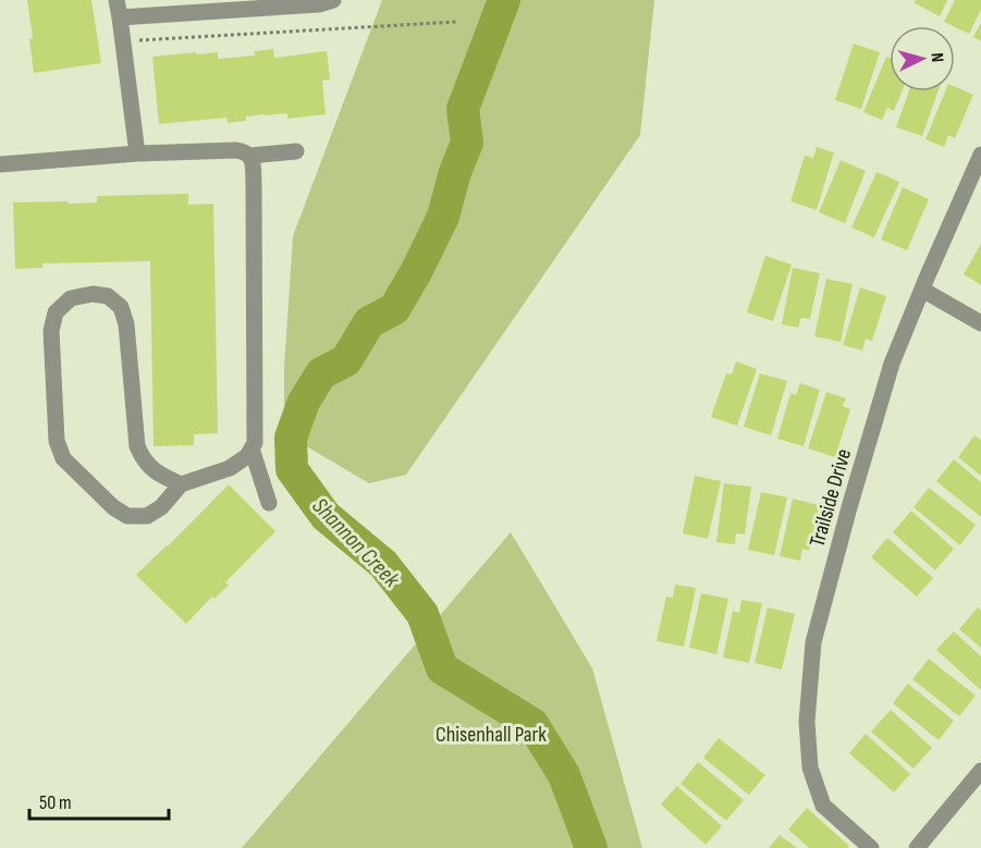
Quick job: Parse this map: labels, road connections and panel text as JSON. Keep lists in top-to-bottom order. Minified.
{"streets":{"street":["Trailside Drive"]},"water":["Shannon Creek"],"parks":["Chisenhall Park"],"scale_bar":"50 m","north":"right"}
